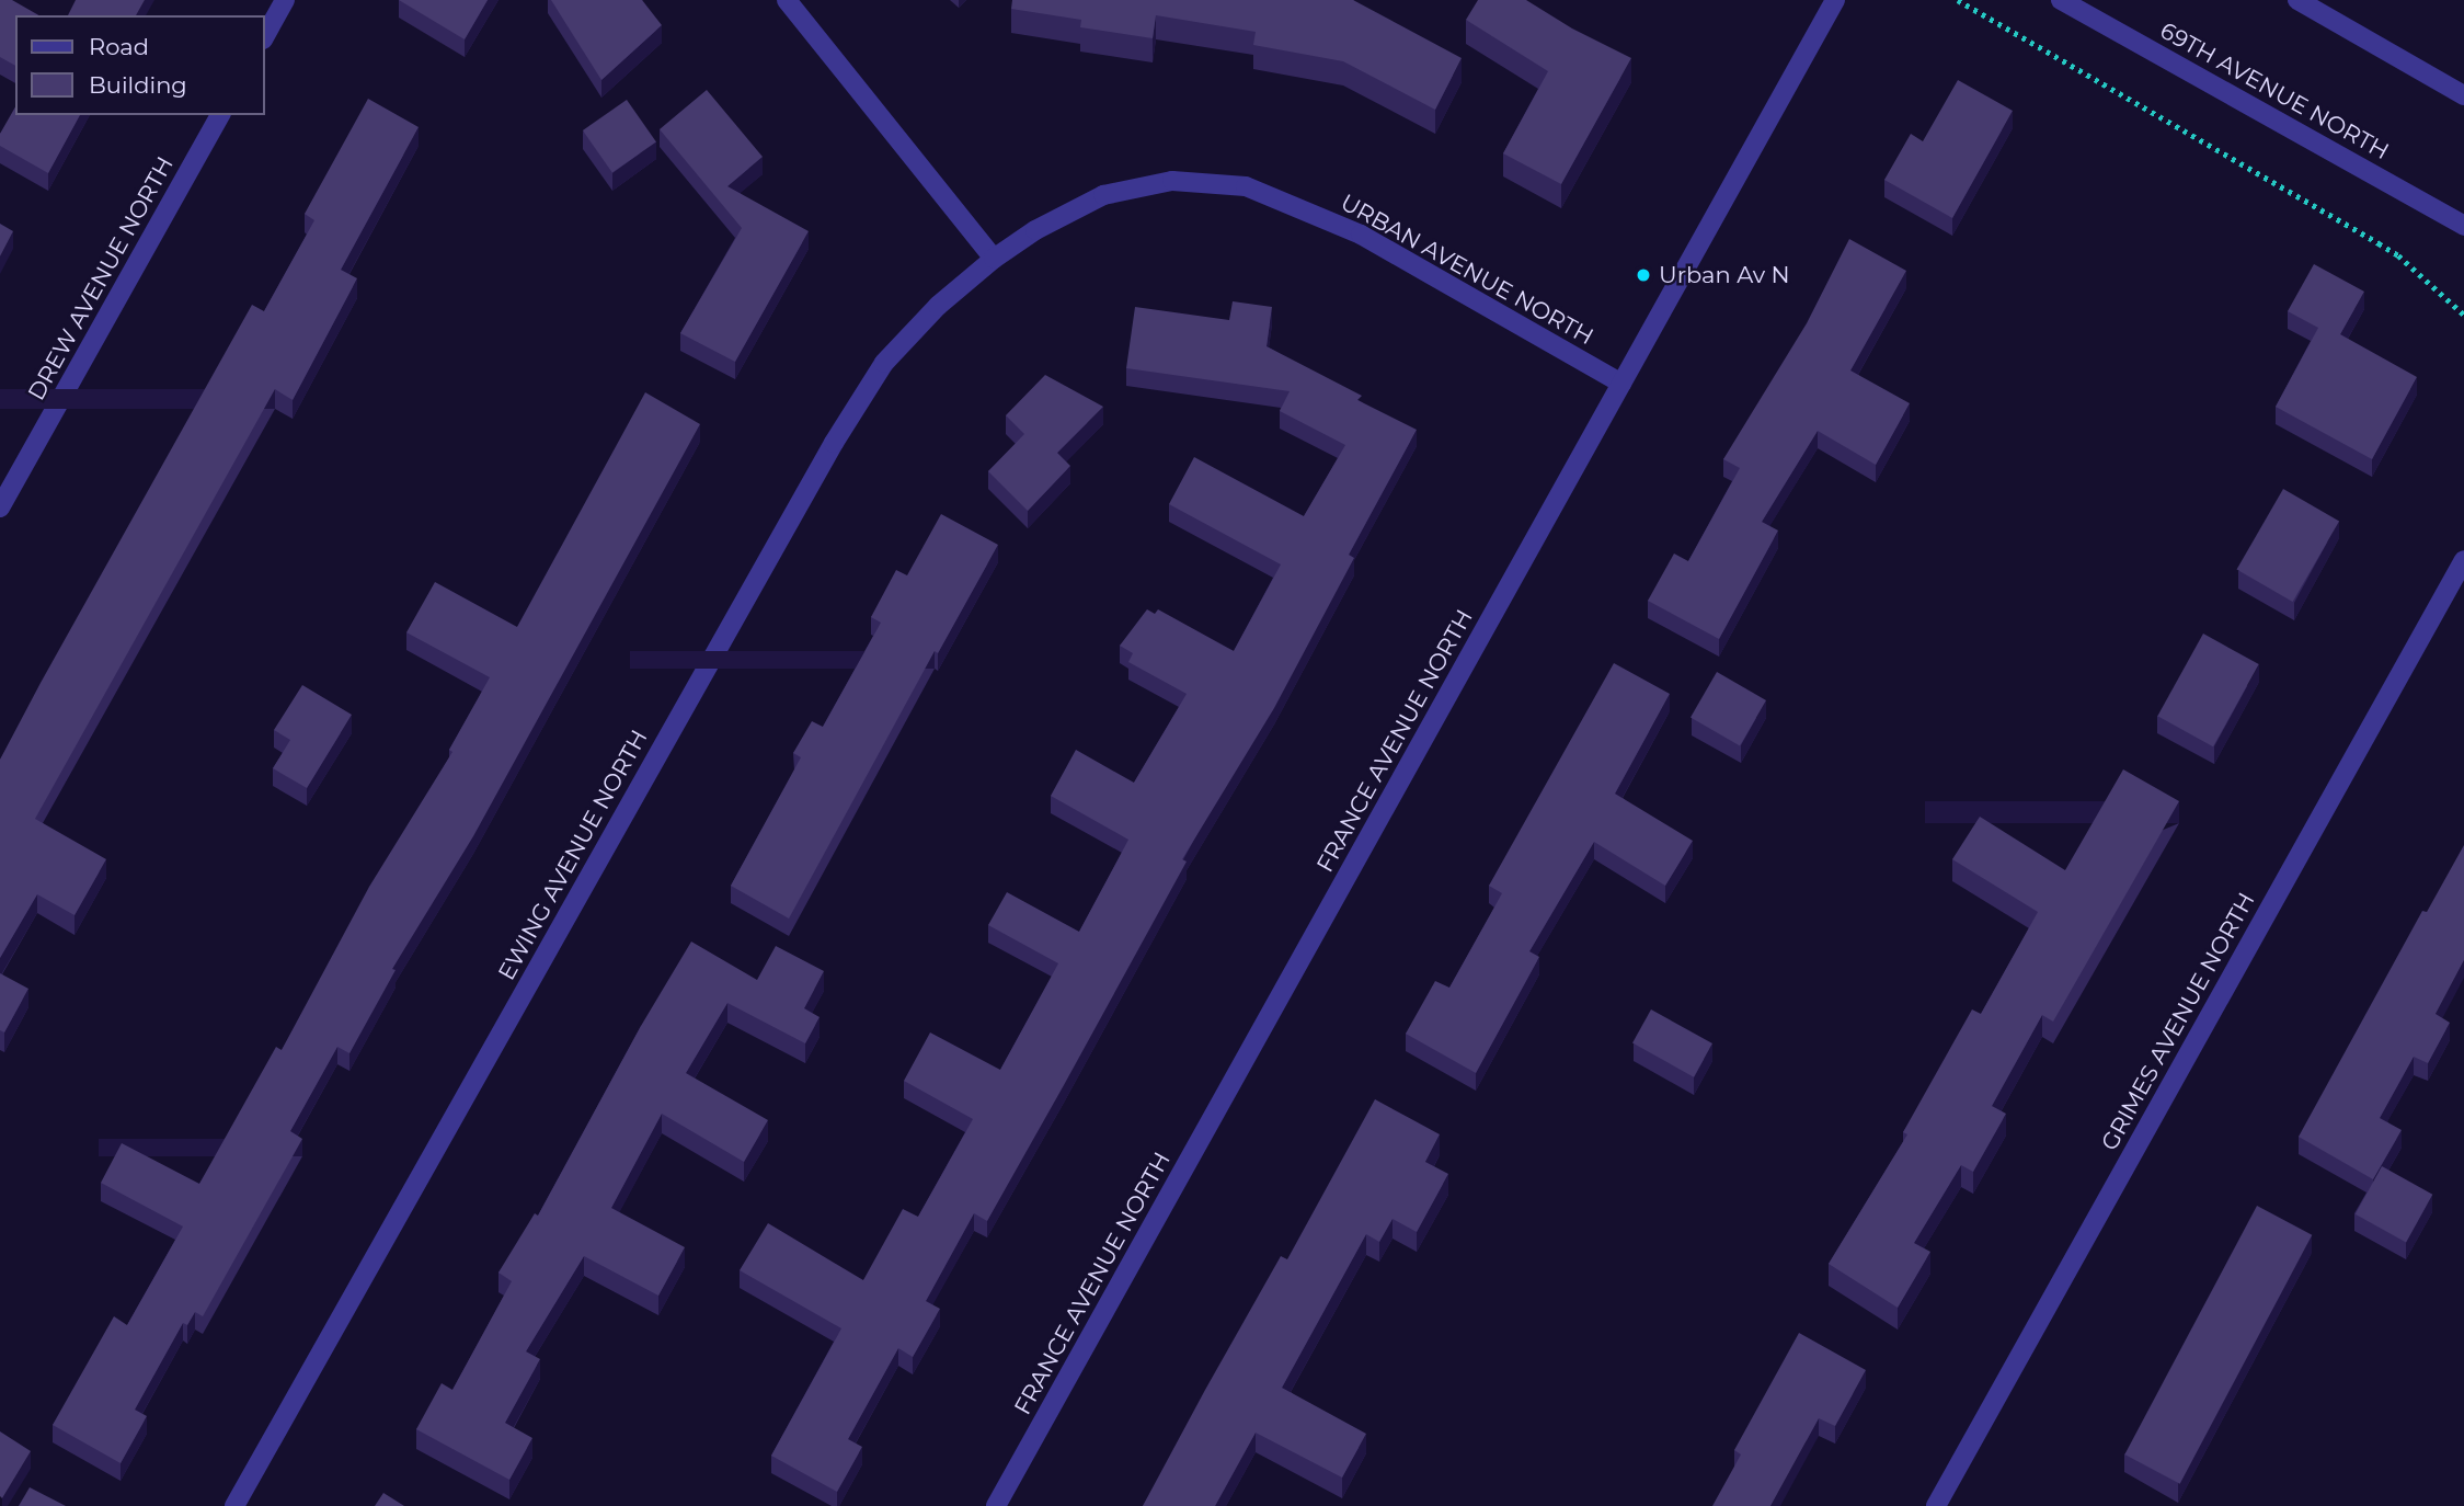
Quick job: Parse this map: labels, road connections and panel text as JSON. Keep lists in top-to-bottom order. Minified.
{"streets":{"street":["69TH AVENUE NORTH","URBAN AVENUE NORTH","DREW AVENUE NORTH","FRANCE AVENUE NORTH","EWING AVENUE NORTH","GRIMES AVENUE NORTH"]},"crossings":[["URBAN AVENUE NORTH","FRANCE AVENUE NORTH"],["URBAN AVENUE NORTH","EWING AVENUE NORTH"]],"places":["Urban Av N"],"legend":["Road","Building"]}
